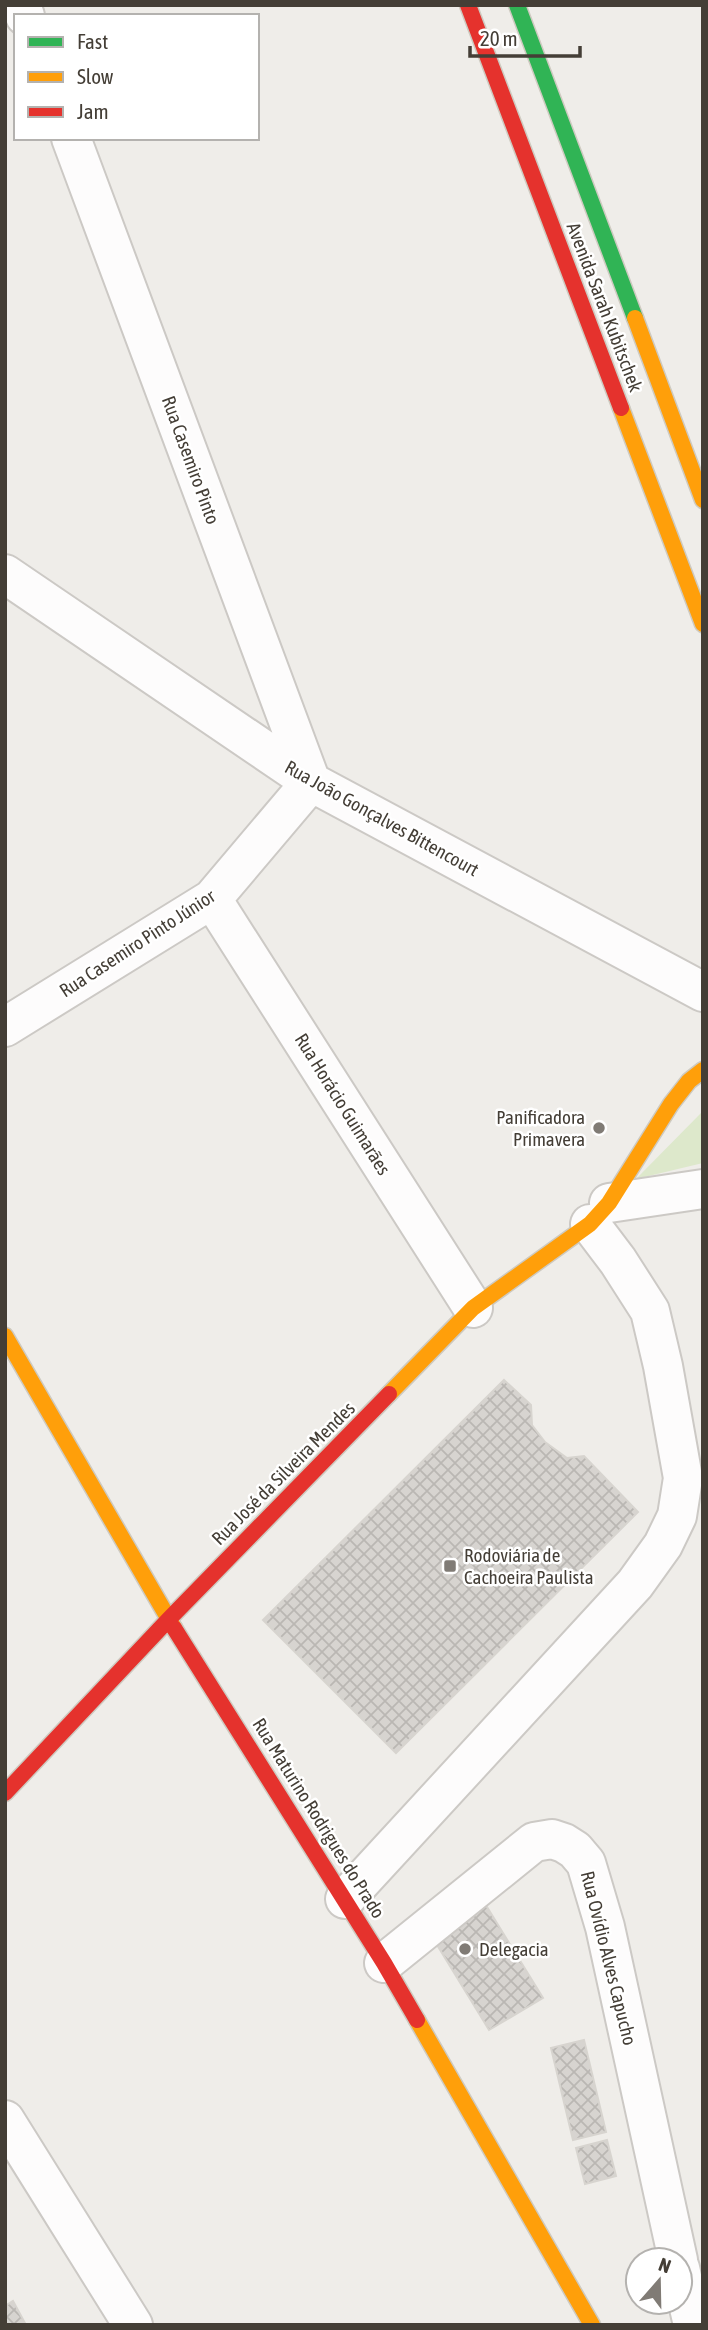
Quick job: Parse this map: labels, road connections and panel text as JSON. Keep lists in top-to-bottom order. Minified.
{"streets":{"street":["Avenida Sarah Kubitschek","Rua Casemiro Pinto","Rua João Gonçalves Bittencourt","Rua Casemiro Pinto Júnior","Rua Horácio Guimarães","Rua José da Silveira Mendes","Rua Maturino Rodrigues do Prado","Rua Ovídio Alves Capucho"]},"crossings":[["Rua Casemiro Pinto","Rua João Gonçalves Bittencourt"],["Rua Casemiro Pinto","Rua Casemiro Pinto Júnior"],["Rua João Gonçalves Bittencourt","Rua Casemiro Pinto Júnior"],["Rua Casemiro Pinto Júnior","Rua Horácio Guimarães"],["Rua Horácio Guimarães","Rua José da Silveira Mendes"],["Rua José da Silveira Mendes","Rua Maturino Rodrigues do Prado"],["Rua Maturino Rodrigues do Prado","Rua Ovídio Alves Capucho"]],"places":{"other":["Panificadora Primavera","Delegacia"],"transit":["Rodoviária de Cachoeira Paulista"]},"legend":["Fast","Slow","Jam"],"scale_bar":"20 m","north":"top"}
